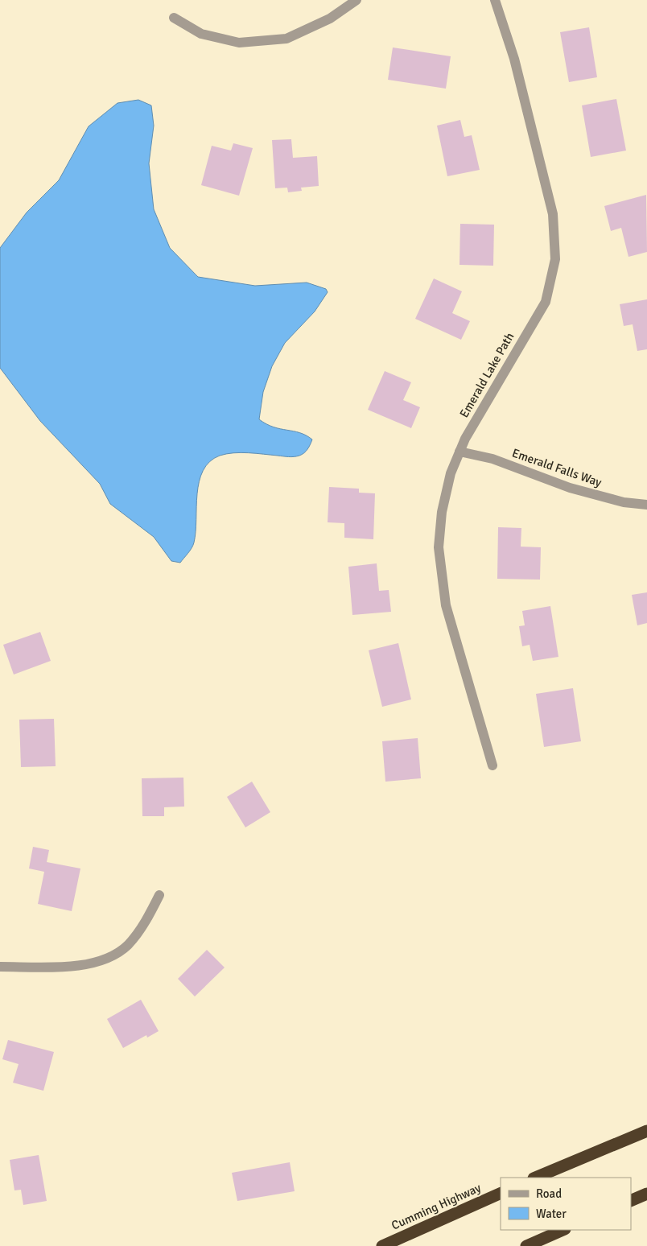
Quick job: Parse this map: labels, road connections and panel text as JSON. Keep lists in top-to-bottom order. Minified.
{"streets":{"highway":["Cumming Highway"],"street":["Emerald Lake Path","Emerald Falls Way"]},"crossings":[["Emerald Lake Path","Emerald Falls Way"]],"legend":["Road","Water"]}
